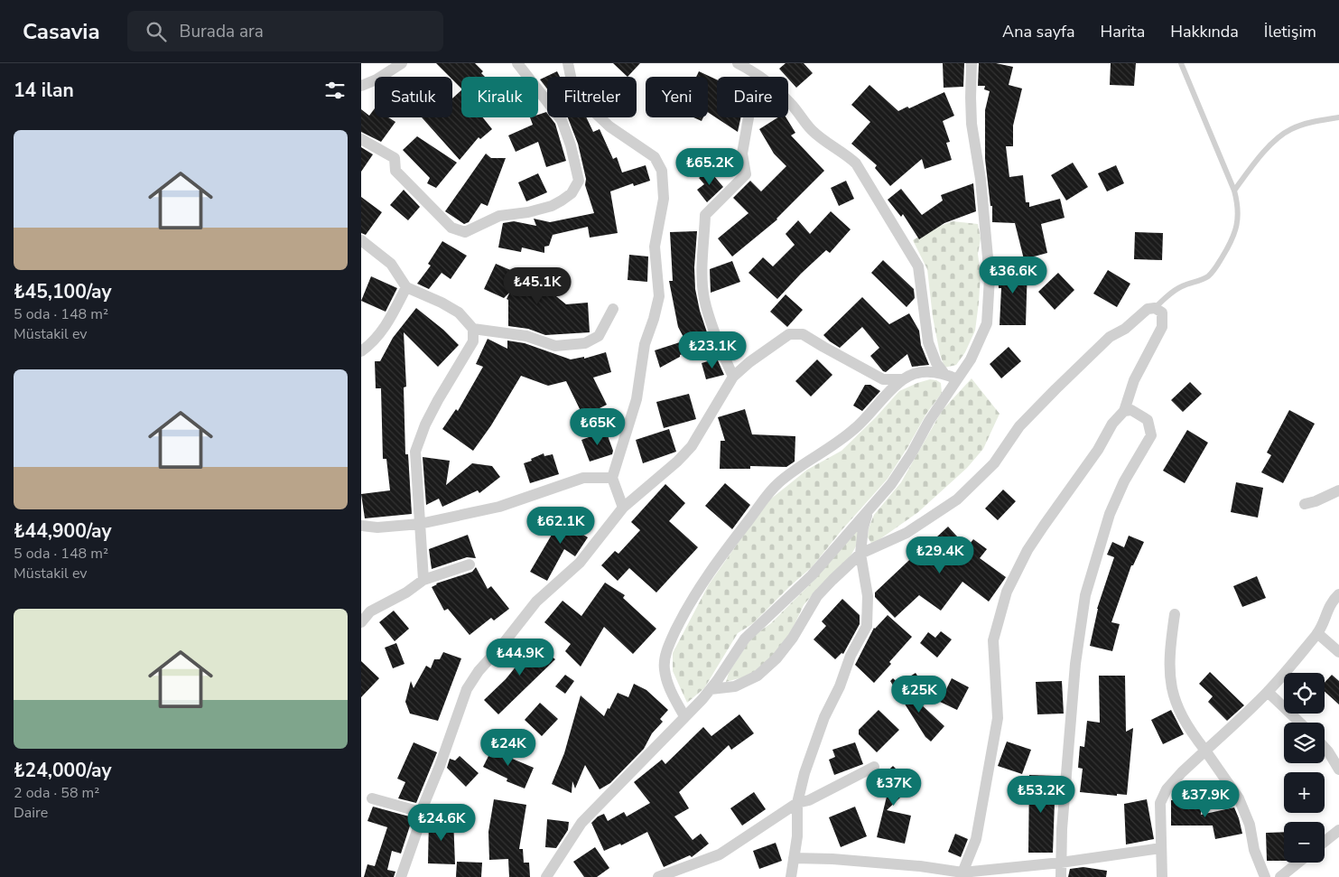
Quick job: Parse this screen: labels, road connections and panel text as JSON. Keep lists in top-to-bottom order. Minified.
{"page":{"header":"Casavia","search":"Burada ara","nav":["Ana sayfa","Harita","Hakkında","İletişim"],"heading":"14 ilan","chip":["Satılık","Kiralık","Filtreler","Yeni","Daire"],"list":[{"name":"₺45,100/ay","note":"5 oda · 148 m² · Müstakil ev"},{"name":"₺44,900/ay","note":"5 oda · 148 m² · Müstakil ev"},{"name":"₺24,000/ay","note":"2 oda · 58 m² · Daire"}],"price":["₺65.2K","₺36.6K","₺45.1K","₺23.1K","₺65K","₺62.1K","₺29.4K","₺44.9K","₺25K","₺24K","₺37K","₺53.2K","₺37.9K","₺24.6K"],"map_buttons":["+","−"]}}
